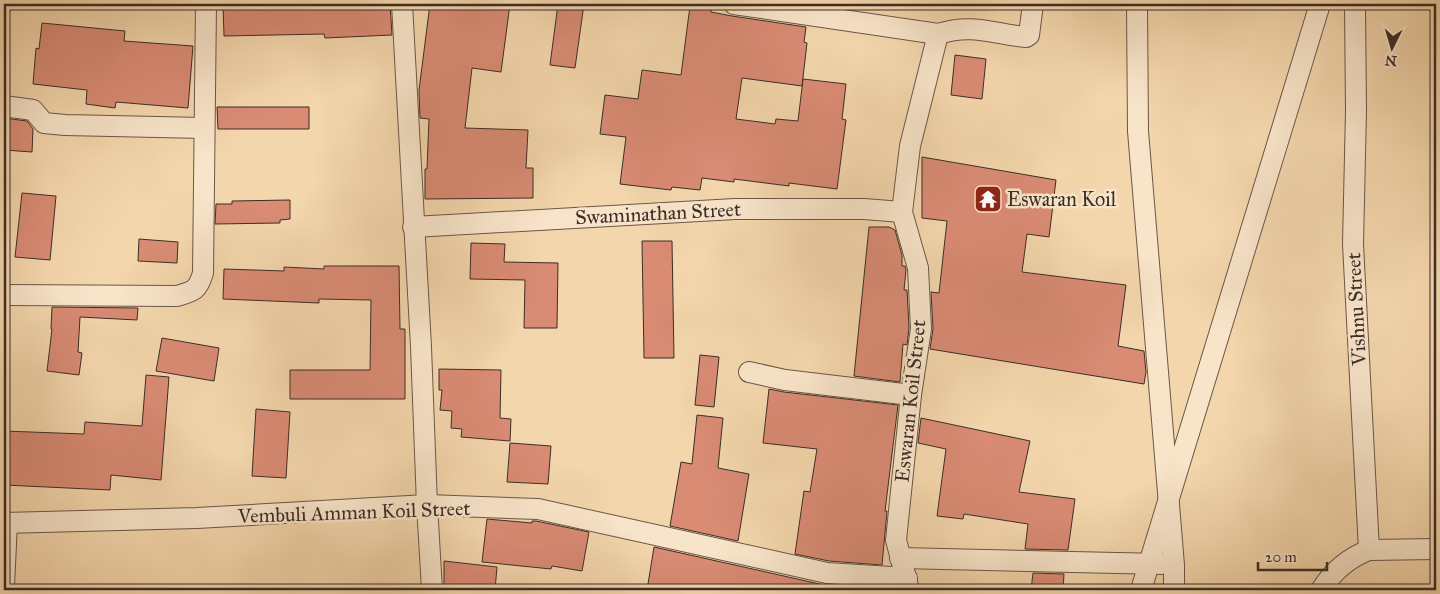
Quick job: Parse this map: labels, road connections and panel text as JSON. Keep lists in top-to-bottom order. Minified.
{"streets":{"street":["Swaminathan Street","Vishnu Street","Eswaran Koil Street","Vembuli Amman Koil Street"]},"crossings":[["Swaminathan Street","Eswaran Koil Street"],["Eswaran Koil Street","Vembuli Amman Koil Street"]],"places":{"temple":["Eswaran Koil"]},"scale_bar":"20 m","north":"bottom"}
